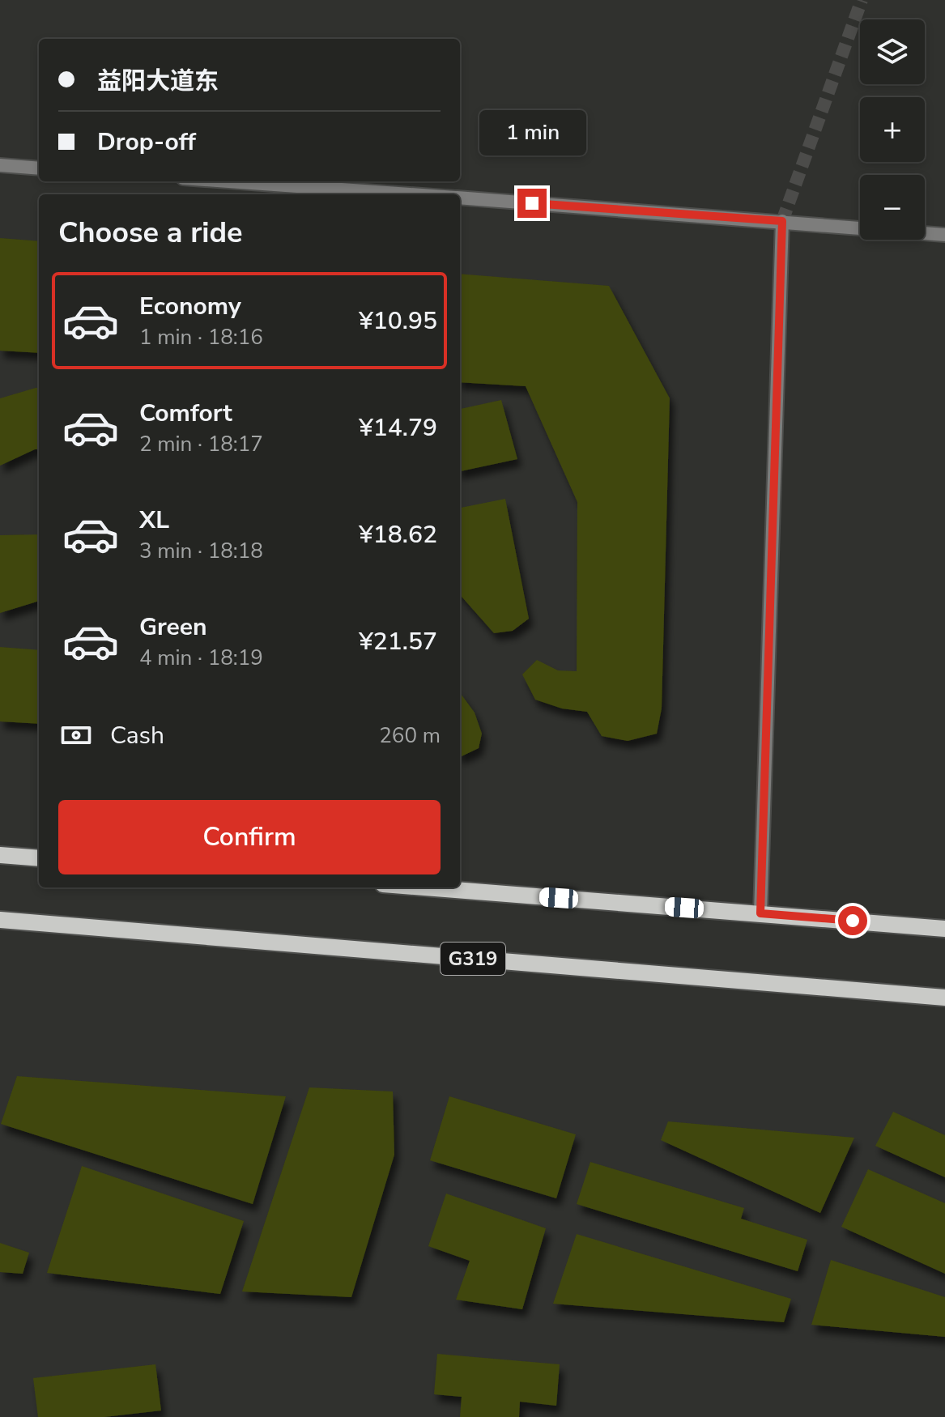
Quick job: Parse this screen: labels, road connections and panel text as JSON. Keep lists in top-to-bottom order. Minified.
{"streets":{"main road":["G319"]},"page":{"map_buttons":["+","−"],"banner":["益阳大道东","Drop-off"],"bubble":"1 min","heading":"Choose a ride","list":[{"name":"Economy","note":"1 min · 18:16","value":"¥10.95"},{"name":"Comfort","note":"2 min · 18:17","value":"¥14.79"},{"name":"XL","note":"3 min · 18:18","value":"¥18.62"},{"name":"Green","note":"4 min · 18:19","value":"¥21.57"}],"pay":["Cash","260 m"],"buttons":"Confirm"}}
